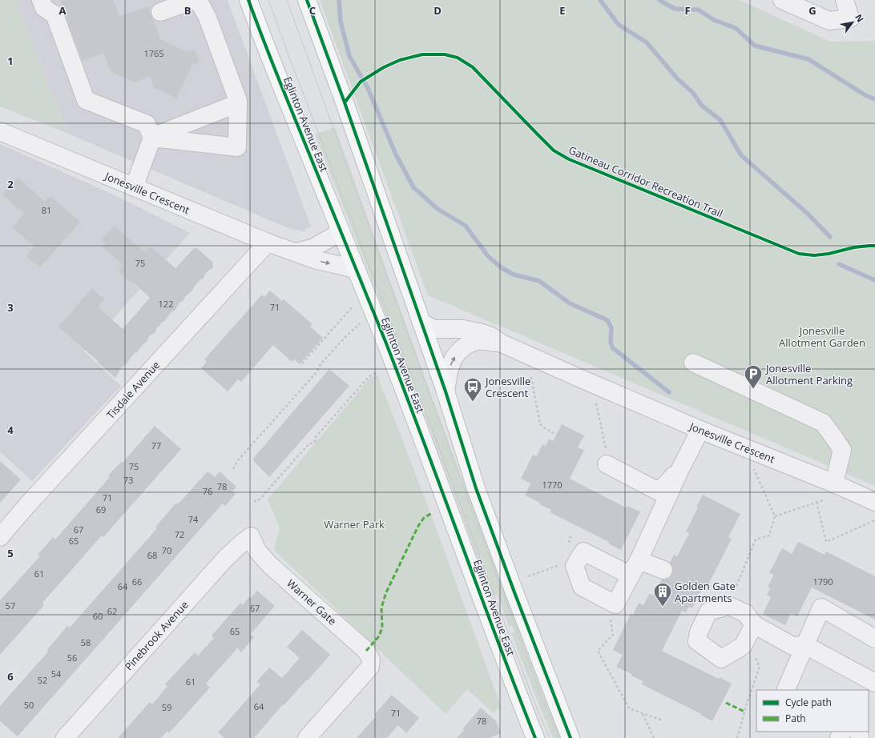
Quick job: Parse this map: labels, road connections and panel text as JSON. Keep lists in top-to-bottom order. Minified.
{"streets":{"main road":["Eglinton Avenue East"],"street":["Jonesville Crescent","Tisdale Avenue","Warner Gate","Pinebrook Avenue"],"cycle path":["Gatineau Corridor Recreation Trail"]},"crossings":[["Eglinton Avenue East","Jonesville Crescent"],["Jonesville Crescent","Tisdale Avenue"],["Warner Gate","Pinebrook Avenue"]],"parks":["Jonesville Allotment Garden","Warner Park"],"places":{"parking":["Jonesville Allotment Parking"],"bus stop":["Jonesville Crescent"],"building":["Golden Gate Apartments"]},"house_numbers":["1765","81","75","122","71","77","75","73","1770","78","76","71","69","74","67","72","65","70","68","61","66","1790","64","57","67","62","60","65","58","56","54","52","61","50","64","59","71","78"],"legend":["Cycle path","Path"],"north":"top right","grid":{"columns":["A","B","C","D","E","F","G"],"rows":["1","2","3","4","5","6"]}}
